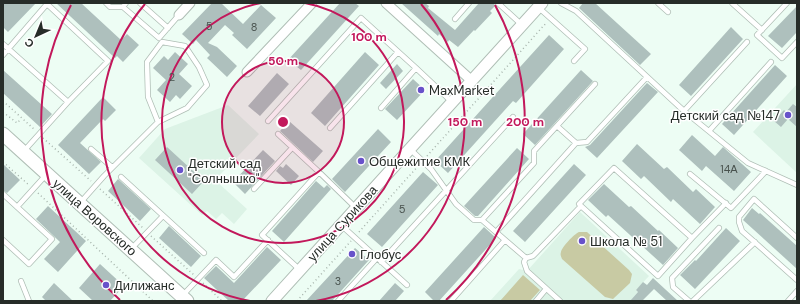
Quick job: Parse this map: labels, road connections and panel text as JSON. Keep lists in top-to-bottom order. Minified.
{"streets":{"main road":["улица Воровского"],"street":["улица Сурикова"]},"places":["MaxMarket","Детский сад №147","Общежитие КМК","Детский сад \"Солнышко\"","Школа № 51","Глобус","Дилижанс"],"house_numbers":["5","8","2","14А","5","3"],"north":"bottom left","rings":["100 m","50 m","150 m","200 m"]}
